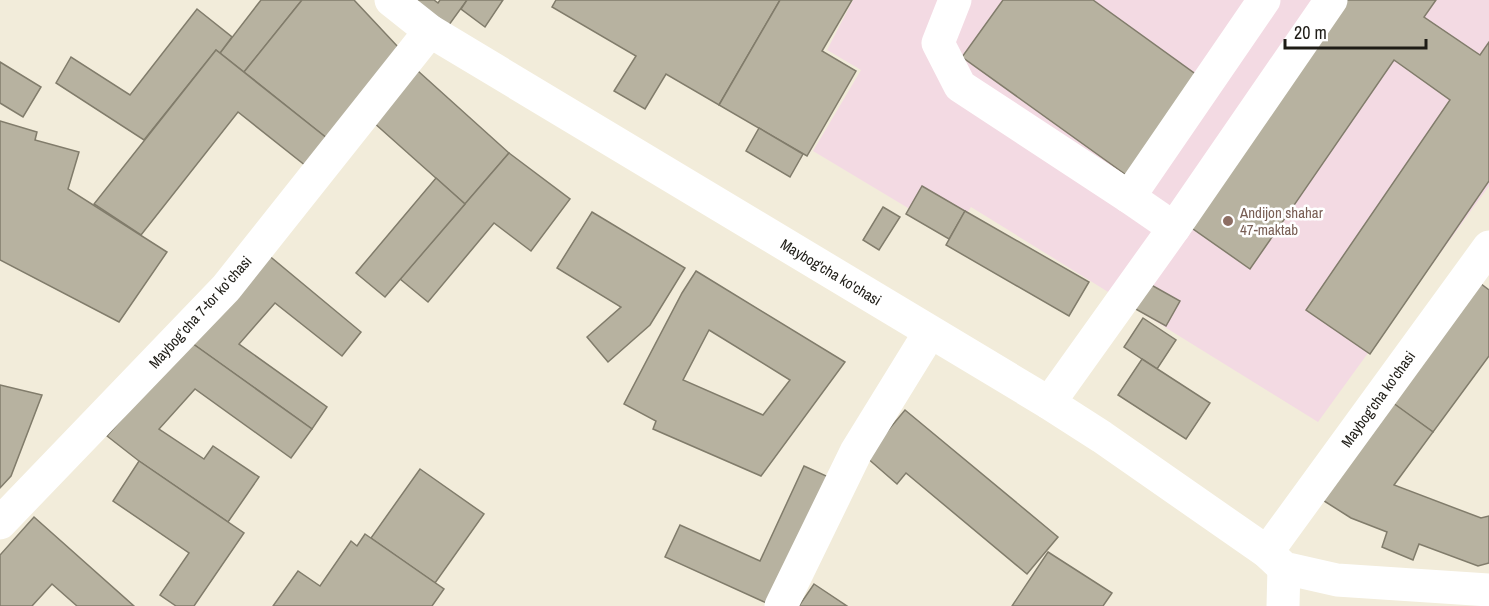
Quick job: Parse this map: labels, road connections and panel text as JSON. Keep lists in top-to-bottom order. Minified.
{"streets":{"street":["Maybog'cha ko'chasi","Maybogʻcha 7-tor koʻchasi"]},"crossings":[["Maybog'cha ko'chasi","Maybogʻcha 7-tor koʻchasi"]],"places":["Andijon shahar 47-maktab"],"scale_bar":"20 m"}
